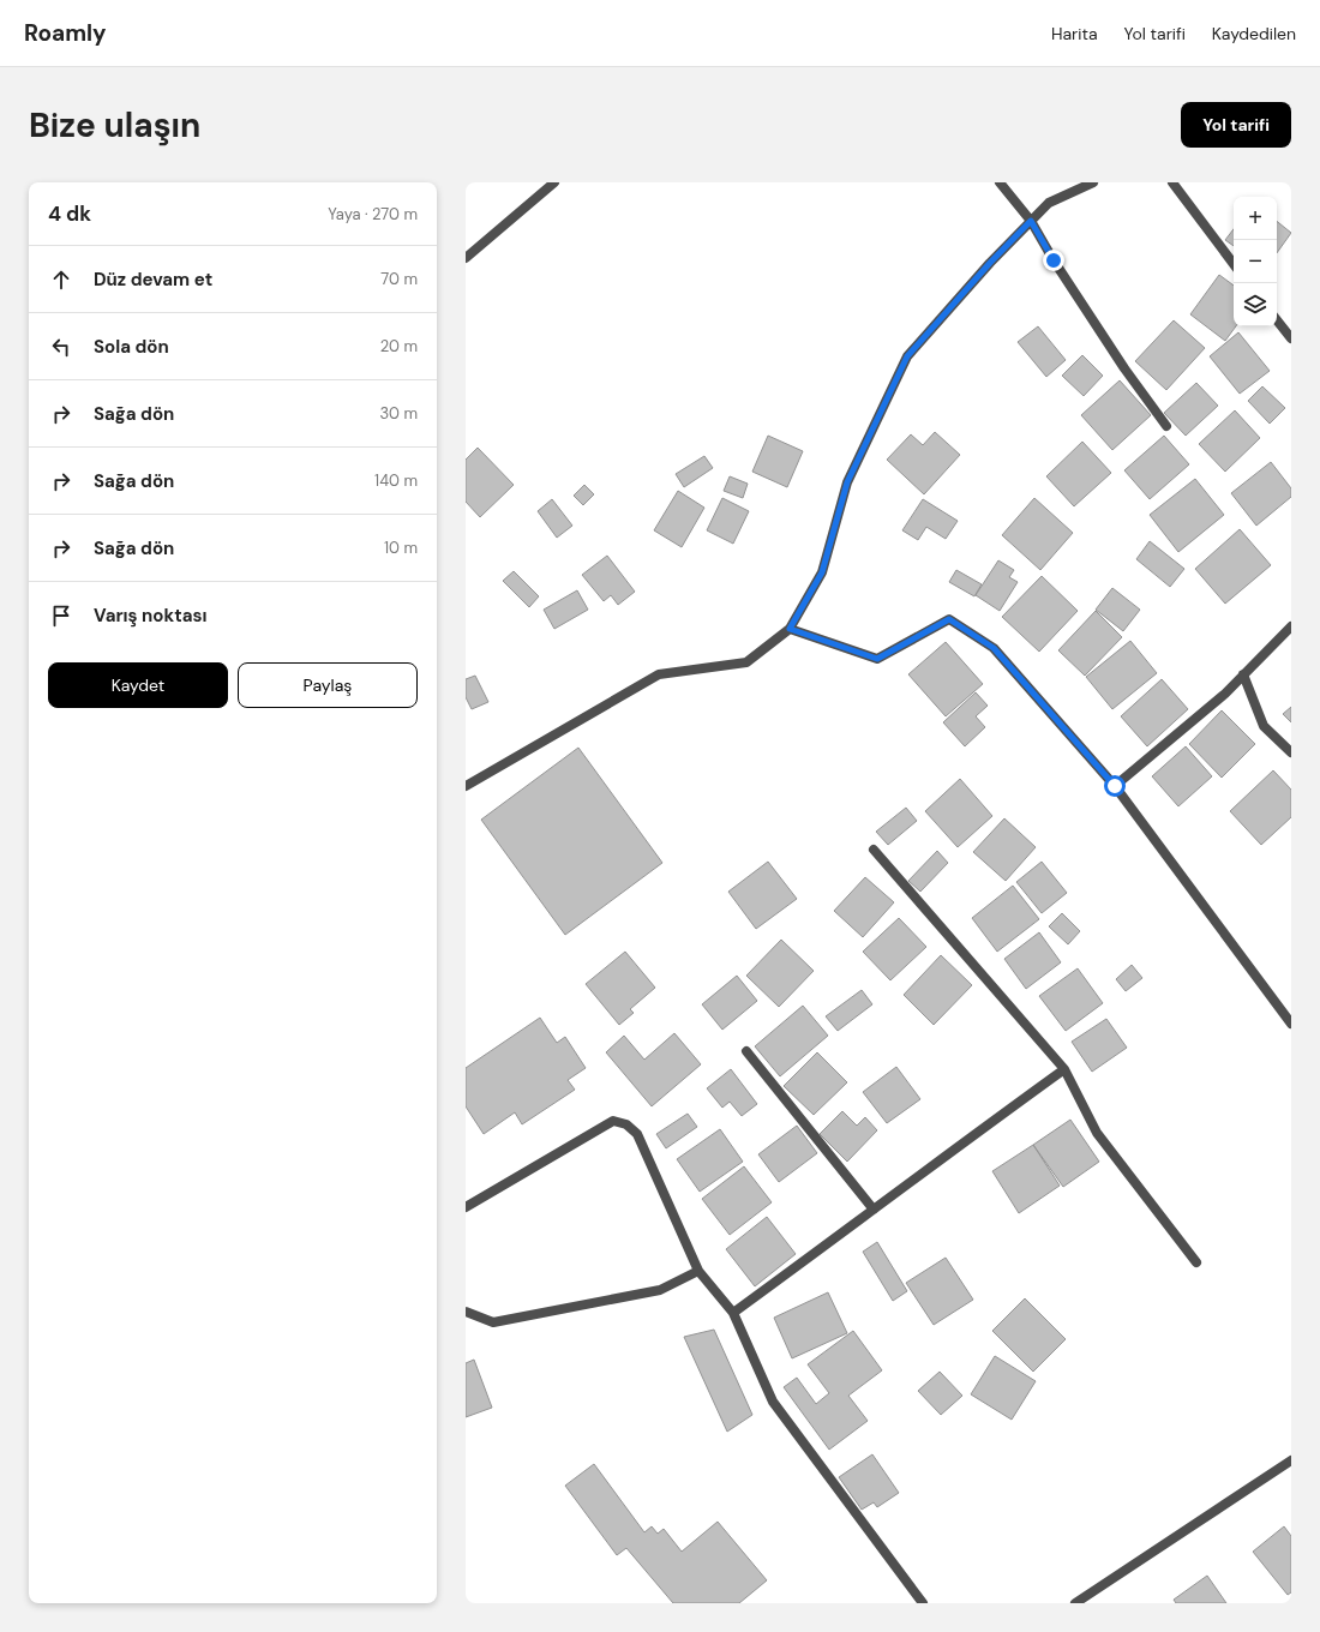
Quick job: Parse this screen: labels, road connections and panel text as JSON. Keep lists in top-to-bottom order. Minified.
{"page":{"header":"Roamly","nav":["Harita","Yol tarifi","Kaydedilen"],"buttons":["Yol tarifi",["Kaydet","Paylaş"]],"title":"Bize ulaşın","heading":["4 dk","Yaya · 270 m"],"map_buttons":["+","−"],"list":[["Düz devam et","70 m"],["Sola dön","20 m"],["Sağa dön","30 m"],["Sağa dön","140 m"],["Sağa dön","10 m"],"Varış noktası"]}}
